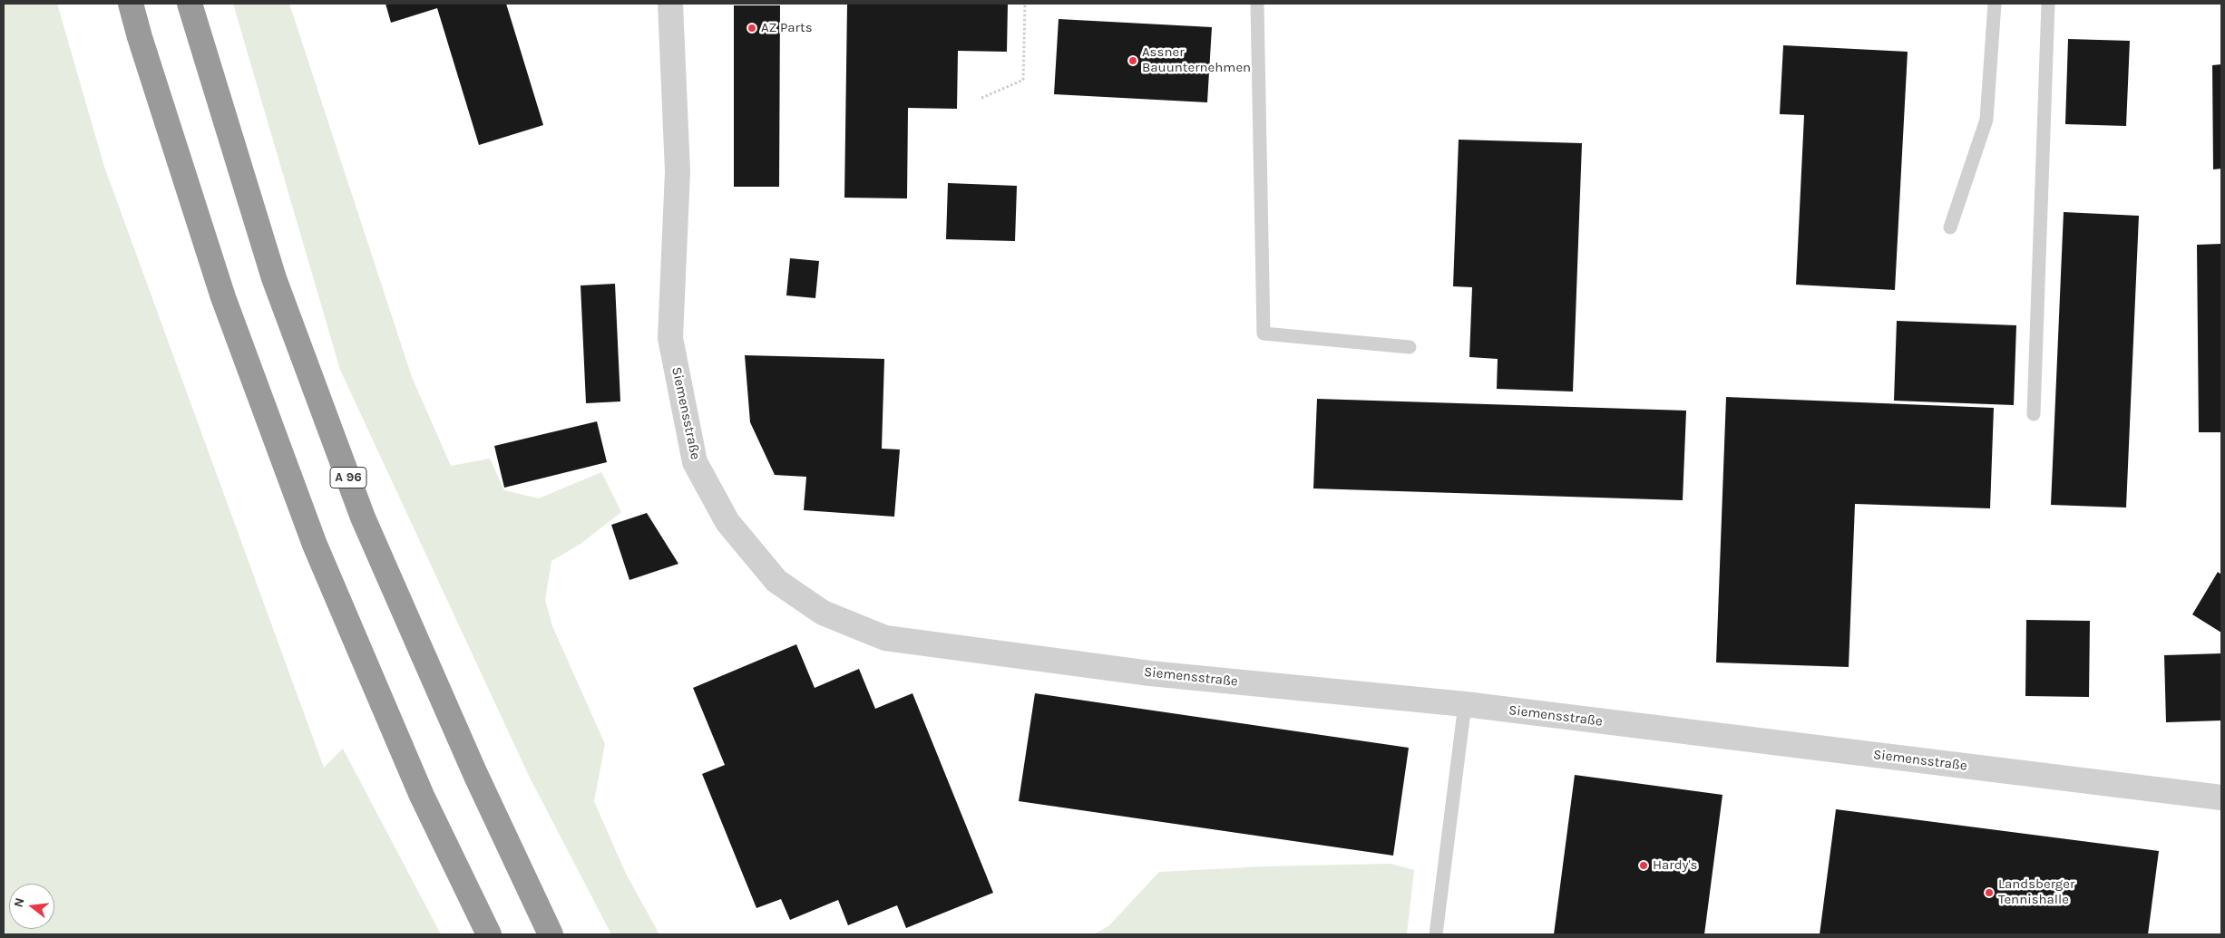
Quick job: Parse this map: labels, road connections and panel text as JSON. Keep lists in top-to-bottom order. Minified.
{"streets":{"highway":["A 96"],"street":["Siemensstraße"]},"places":["AZ Parts","Assner Bauunternehmen","Hardy's","Landsberger Tennishalle"],"north":"left"}
